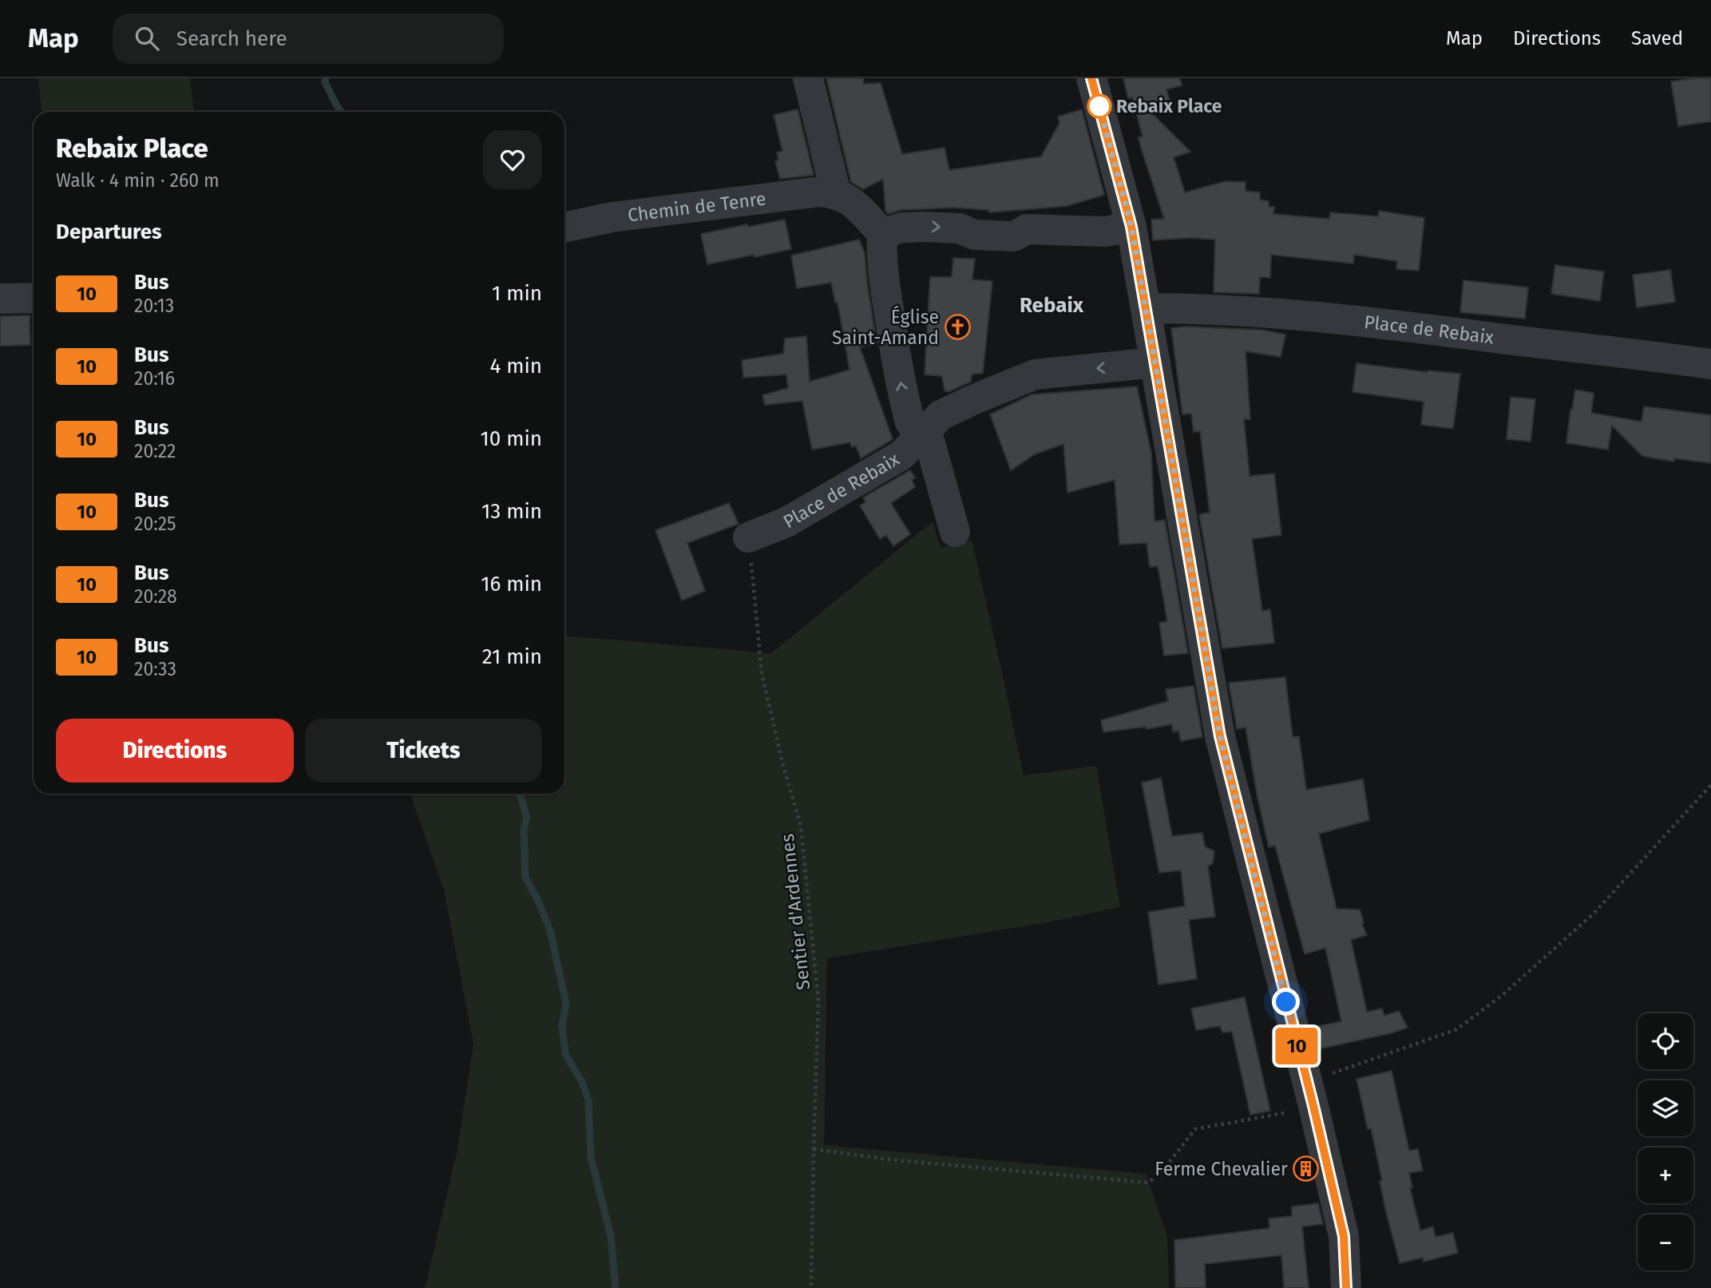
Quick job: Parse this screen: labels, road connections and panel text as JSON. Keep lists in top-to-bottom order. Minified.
{"streets":{"street":["Chemin de Tenre","Place de Rebaix"],"path":["Sentier d'Ardennes"]},"crossings":[["Place de Rebaix","Sentier d'Ardennes"]],"districts":["Rebaix"],"places":{"other":["Rebaix Place"],"church":["Église Saint-Amand"],"building":["Ferme Chevalier"]},"lines":["bus line 10"],"page":{"header":"Map","search":"Search here","nav":["Map","Directions","Saved"],"on_map":"10","heading":[["Rebaix Place","Walk · 4 min · 260 m"],"Departures"],"list":[{"mark":"10","name":"Bus","note":"20:13","value":"1 min"},{"mark":"10","name":"Bus","note":"20:16","value":"4 min"},{"mark":"10","name":"Bus","note":"20:22","value":"10 min"},{"mark":"10","name":"Bus","note":"20:25","value":"13 min"},{"mark":"10","name":"Bus","note":"20:28","value":"16 min"},{"mark":"10","name":"Bus","note":"20:33","value":"21 min"}],"buttons":["Directions","Tickets"],"map_buttons":["+","−"]}}
